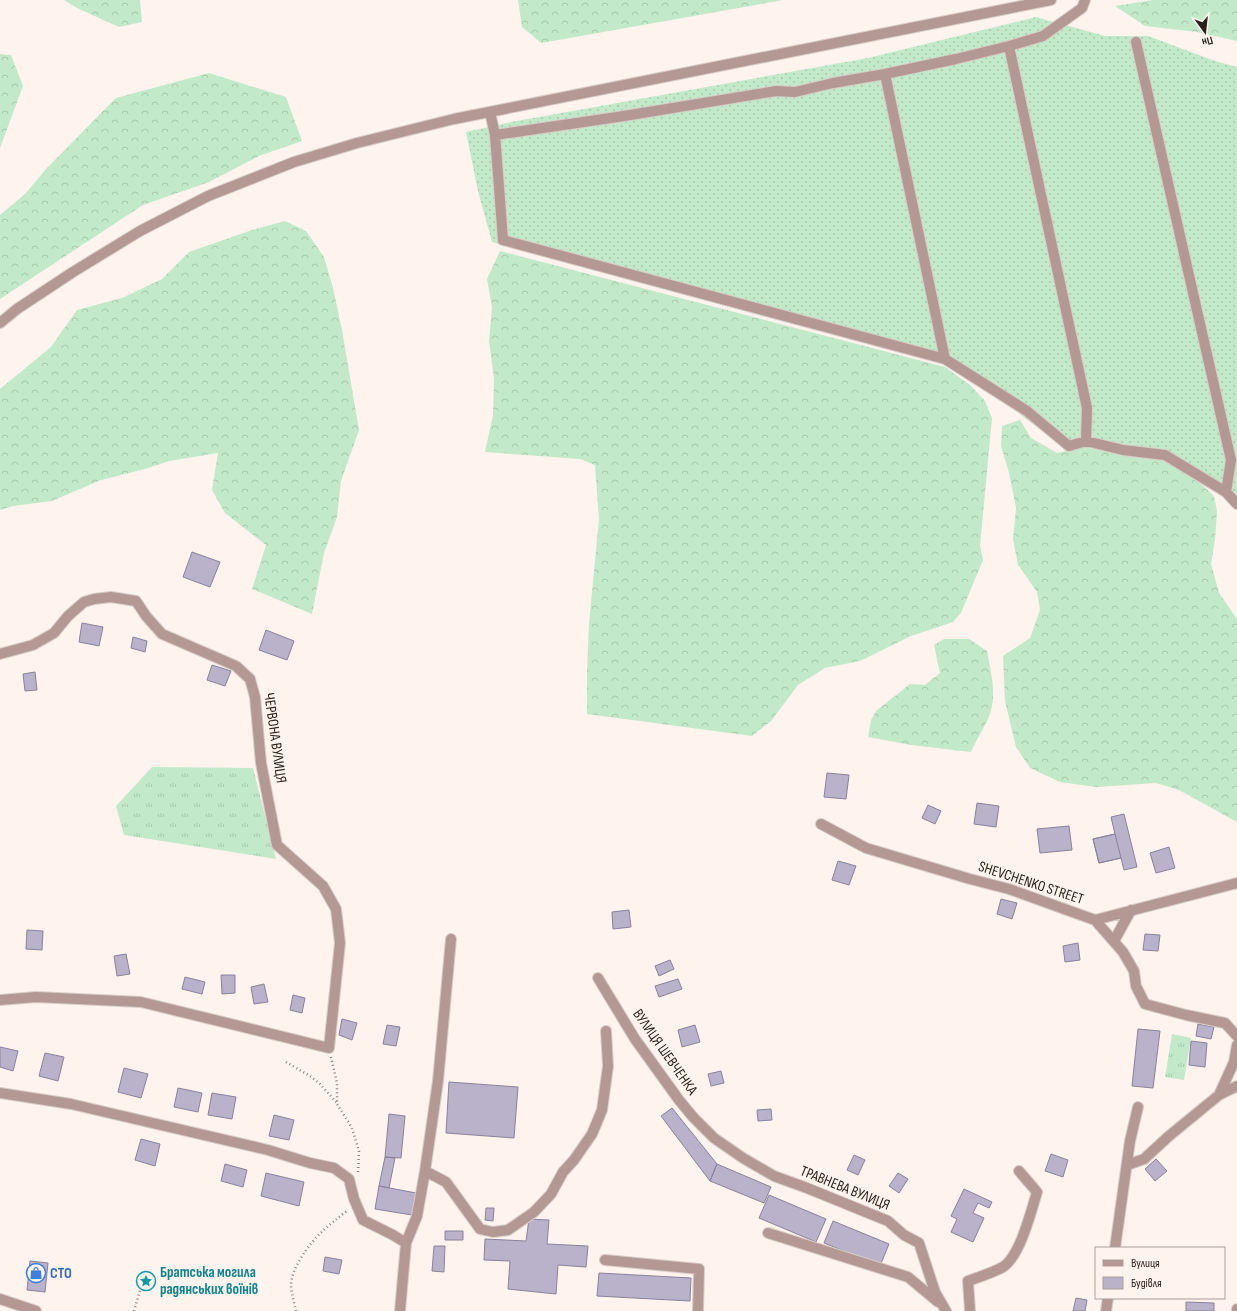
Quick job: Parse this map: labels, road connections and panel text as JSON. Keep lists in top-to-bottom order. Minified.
{"streets":{"street":["ЧЕРВОНА ВУЛИЦЯ","SHEVCHENKO STREET","ВУЛИЦЯ ШЕВЧЕНКА","ТРАВНЕВА ВУЛИЦЯ"]},"crossings":[["ВУЛИЦЯ ШЕВЧЕНКА","ТРАВНЕВА ВУЛИЦЯ"]],"places":{"shop":["СТО"],"place":["Братська могила радянських воїнів"]},"legend":["Вулиця","Будівля"],"north":"bottom"}
